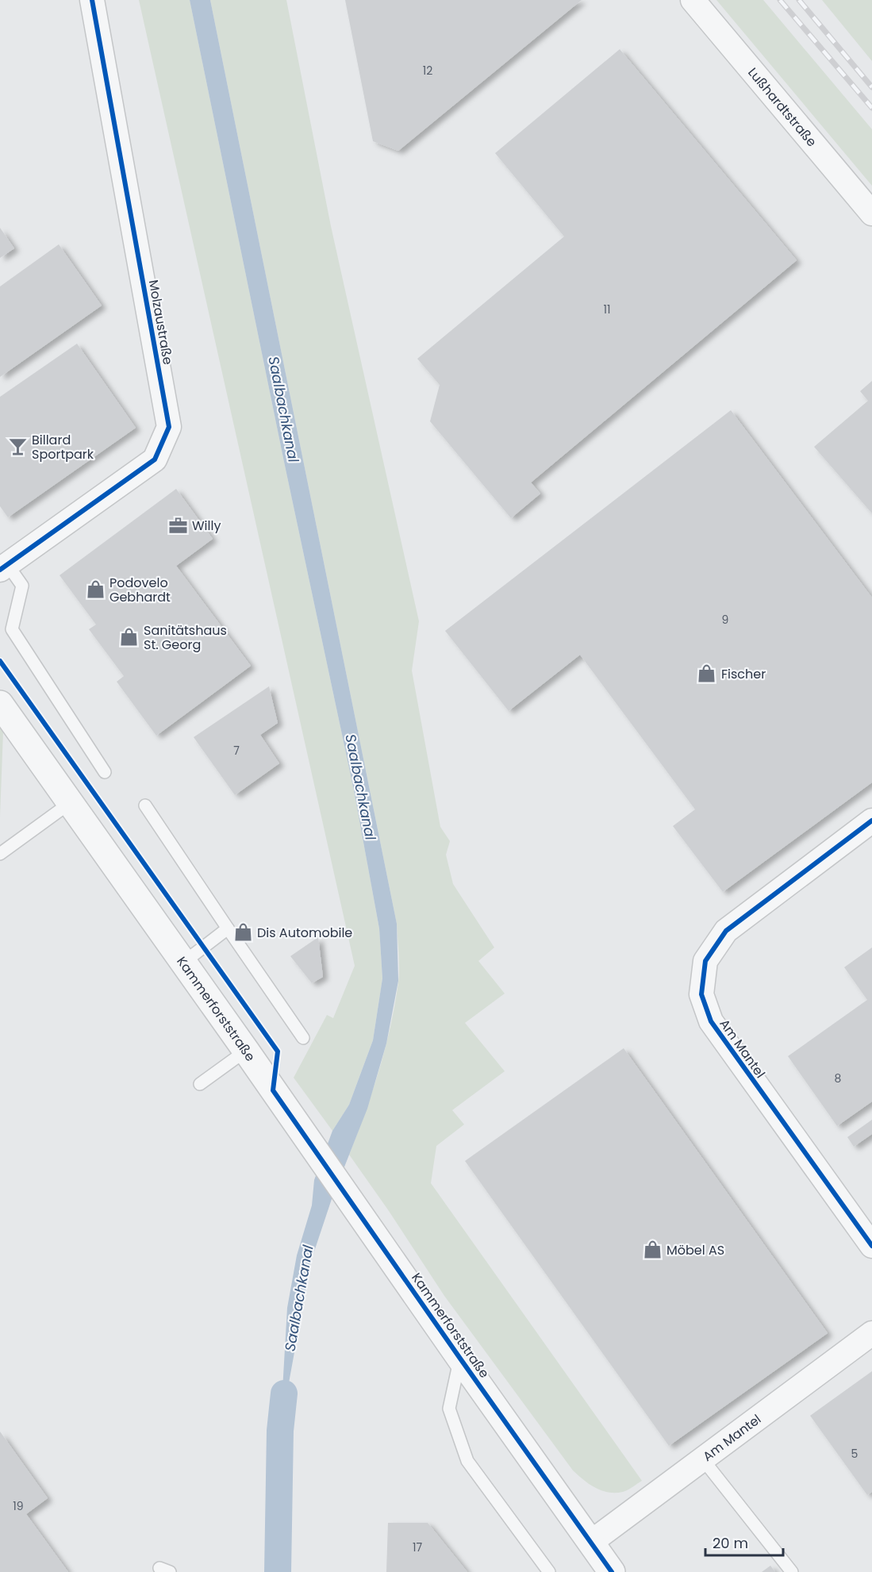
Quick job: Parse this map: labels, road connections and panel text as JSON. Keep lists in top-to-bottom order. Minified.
{"streets":{"street":["Lußhardtstraße","Molzaustraße","Kammerforststraße","Am Mantel"]},"crossings":[["Kammerforststraße","Am Mantel"]],"water":["Saalbachkanal"],"places":{"bar":["Billard Sportpark"],"office":["Willy"],"shop":["Podovelo Gebhardt","Sanitätshaus St. Georg","Fischer","Dis Automobile","Möbel AS"]},"house_numbers":["12","11","9","7","8","5","19","17"],"scale_bar":"20 m"}
